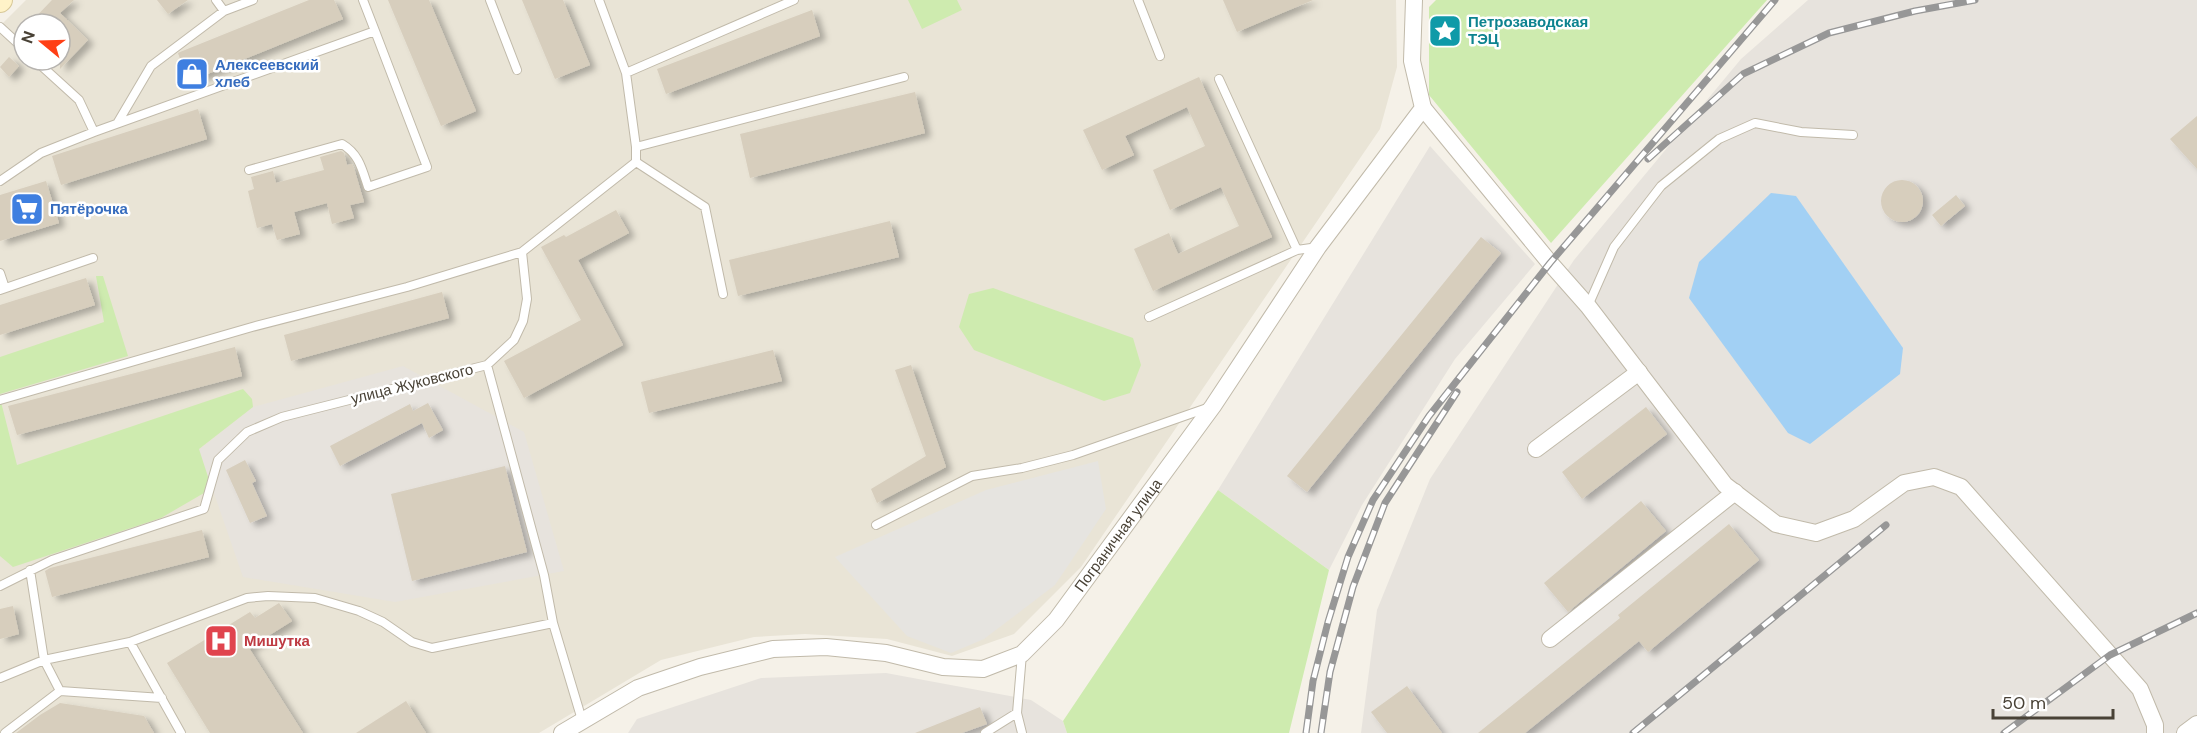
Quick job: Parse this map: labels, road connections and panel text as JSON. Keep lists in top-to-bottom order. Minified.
{"streets":{"street":["Пограничная улица"],"lane":["улица Жуковского"]},"places":{"place":["Петрозаводская ТЭЦ"],"shop":["Алексеевский хлеб"],"supermarket":["Пятёрочка"],"hospital":["Мишутка"]},"scale_bar":"50 m","north":"left"}
